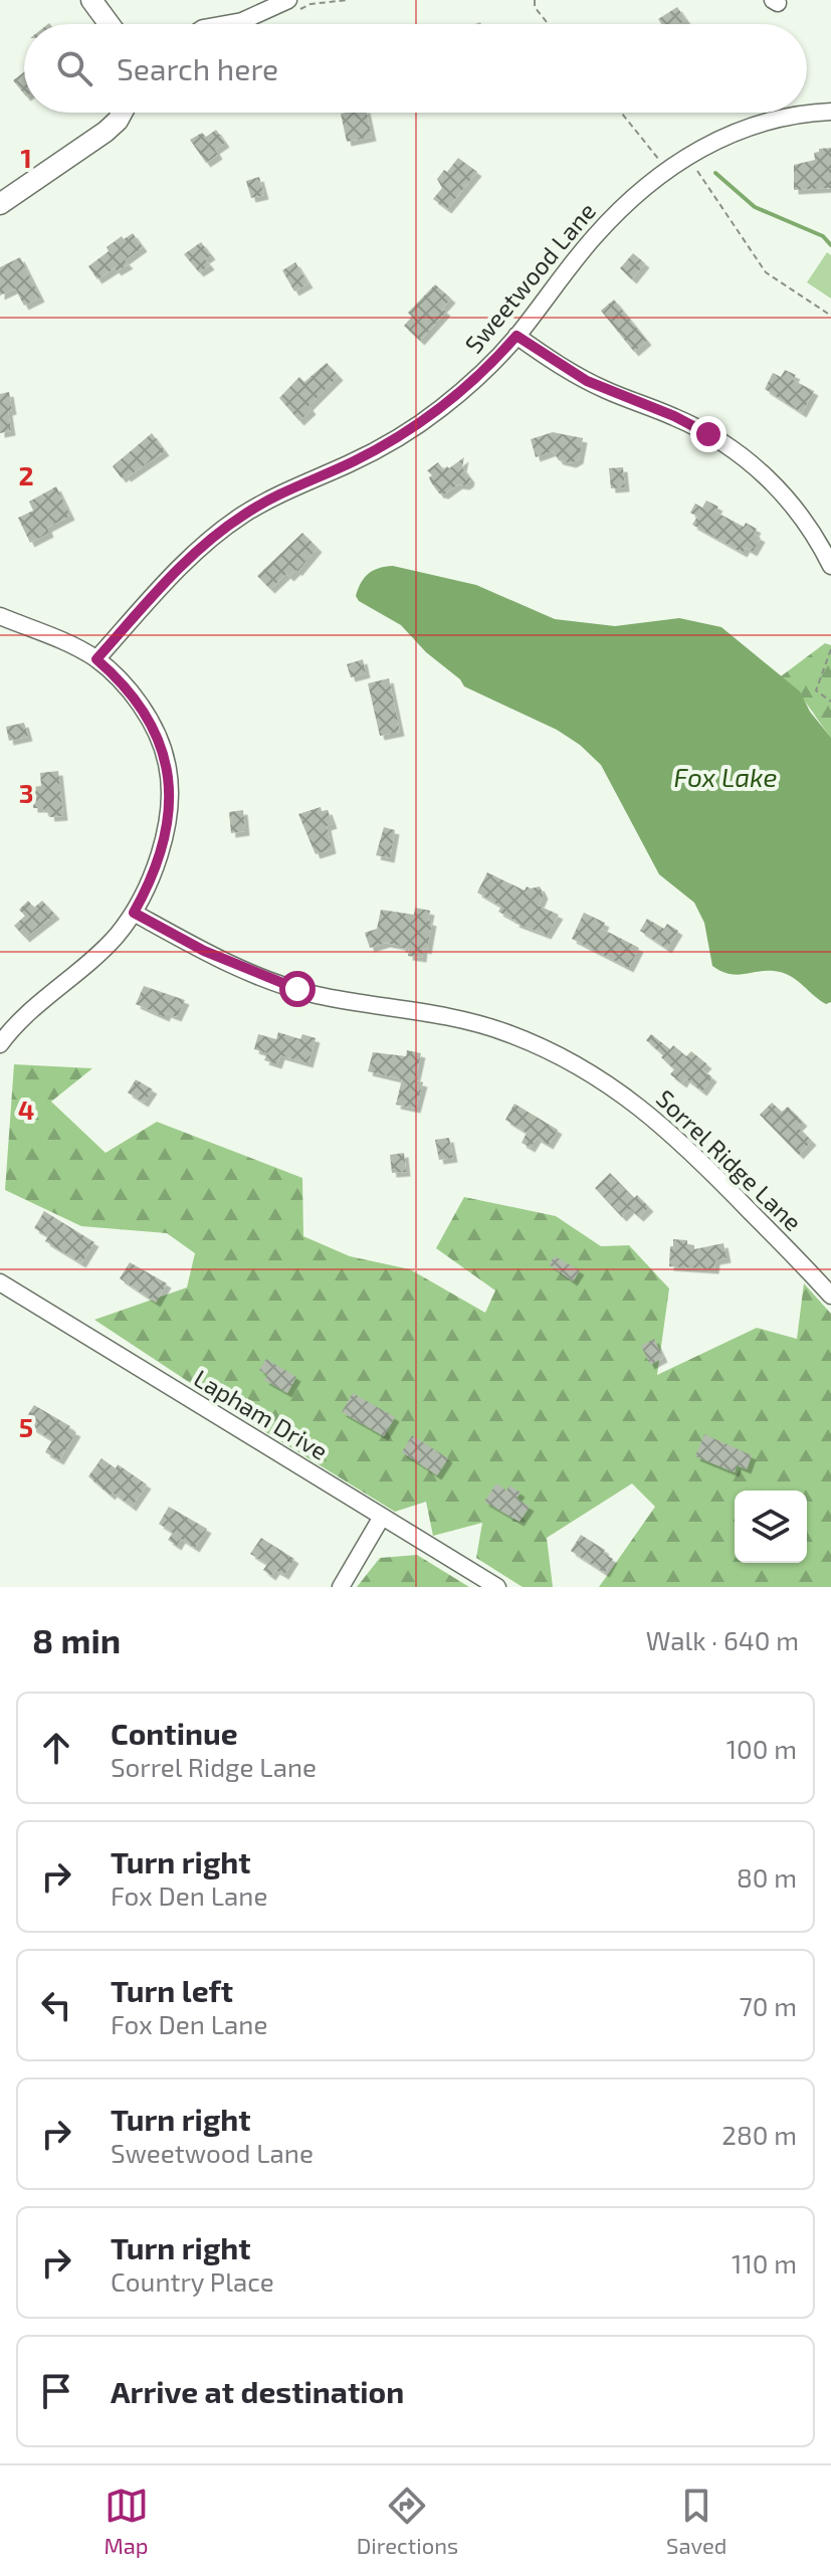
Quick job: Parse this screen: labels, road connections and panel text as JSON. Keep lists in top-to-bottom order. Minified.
{"streets":{"street":["Sweetwood Lane","Sorrel Ridge Lane","Lapham Drive"]},"water":["Fox Lake"],"page":{"search":"Search here","heading":["8 min","Walk · 640 m"],"list":[["Continue","Sorrel Ridge Lane","100 m"],["Turn right","Fox Den Lane","80 m"],["Turn left","Fox Den Lane","70 m"],["Turn right","Sweetwood Lane","280 m"],["Turn right","Country Place","110 m"],"Arrive at destination"],"nav":["Map","Directions","Saved"]},"grid":{"rows":["1","2","3","4","5"]}}
